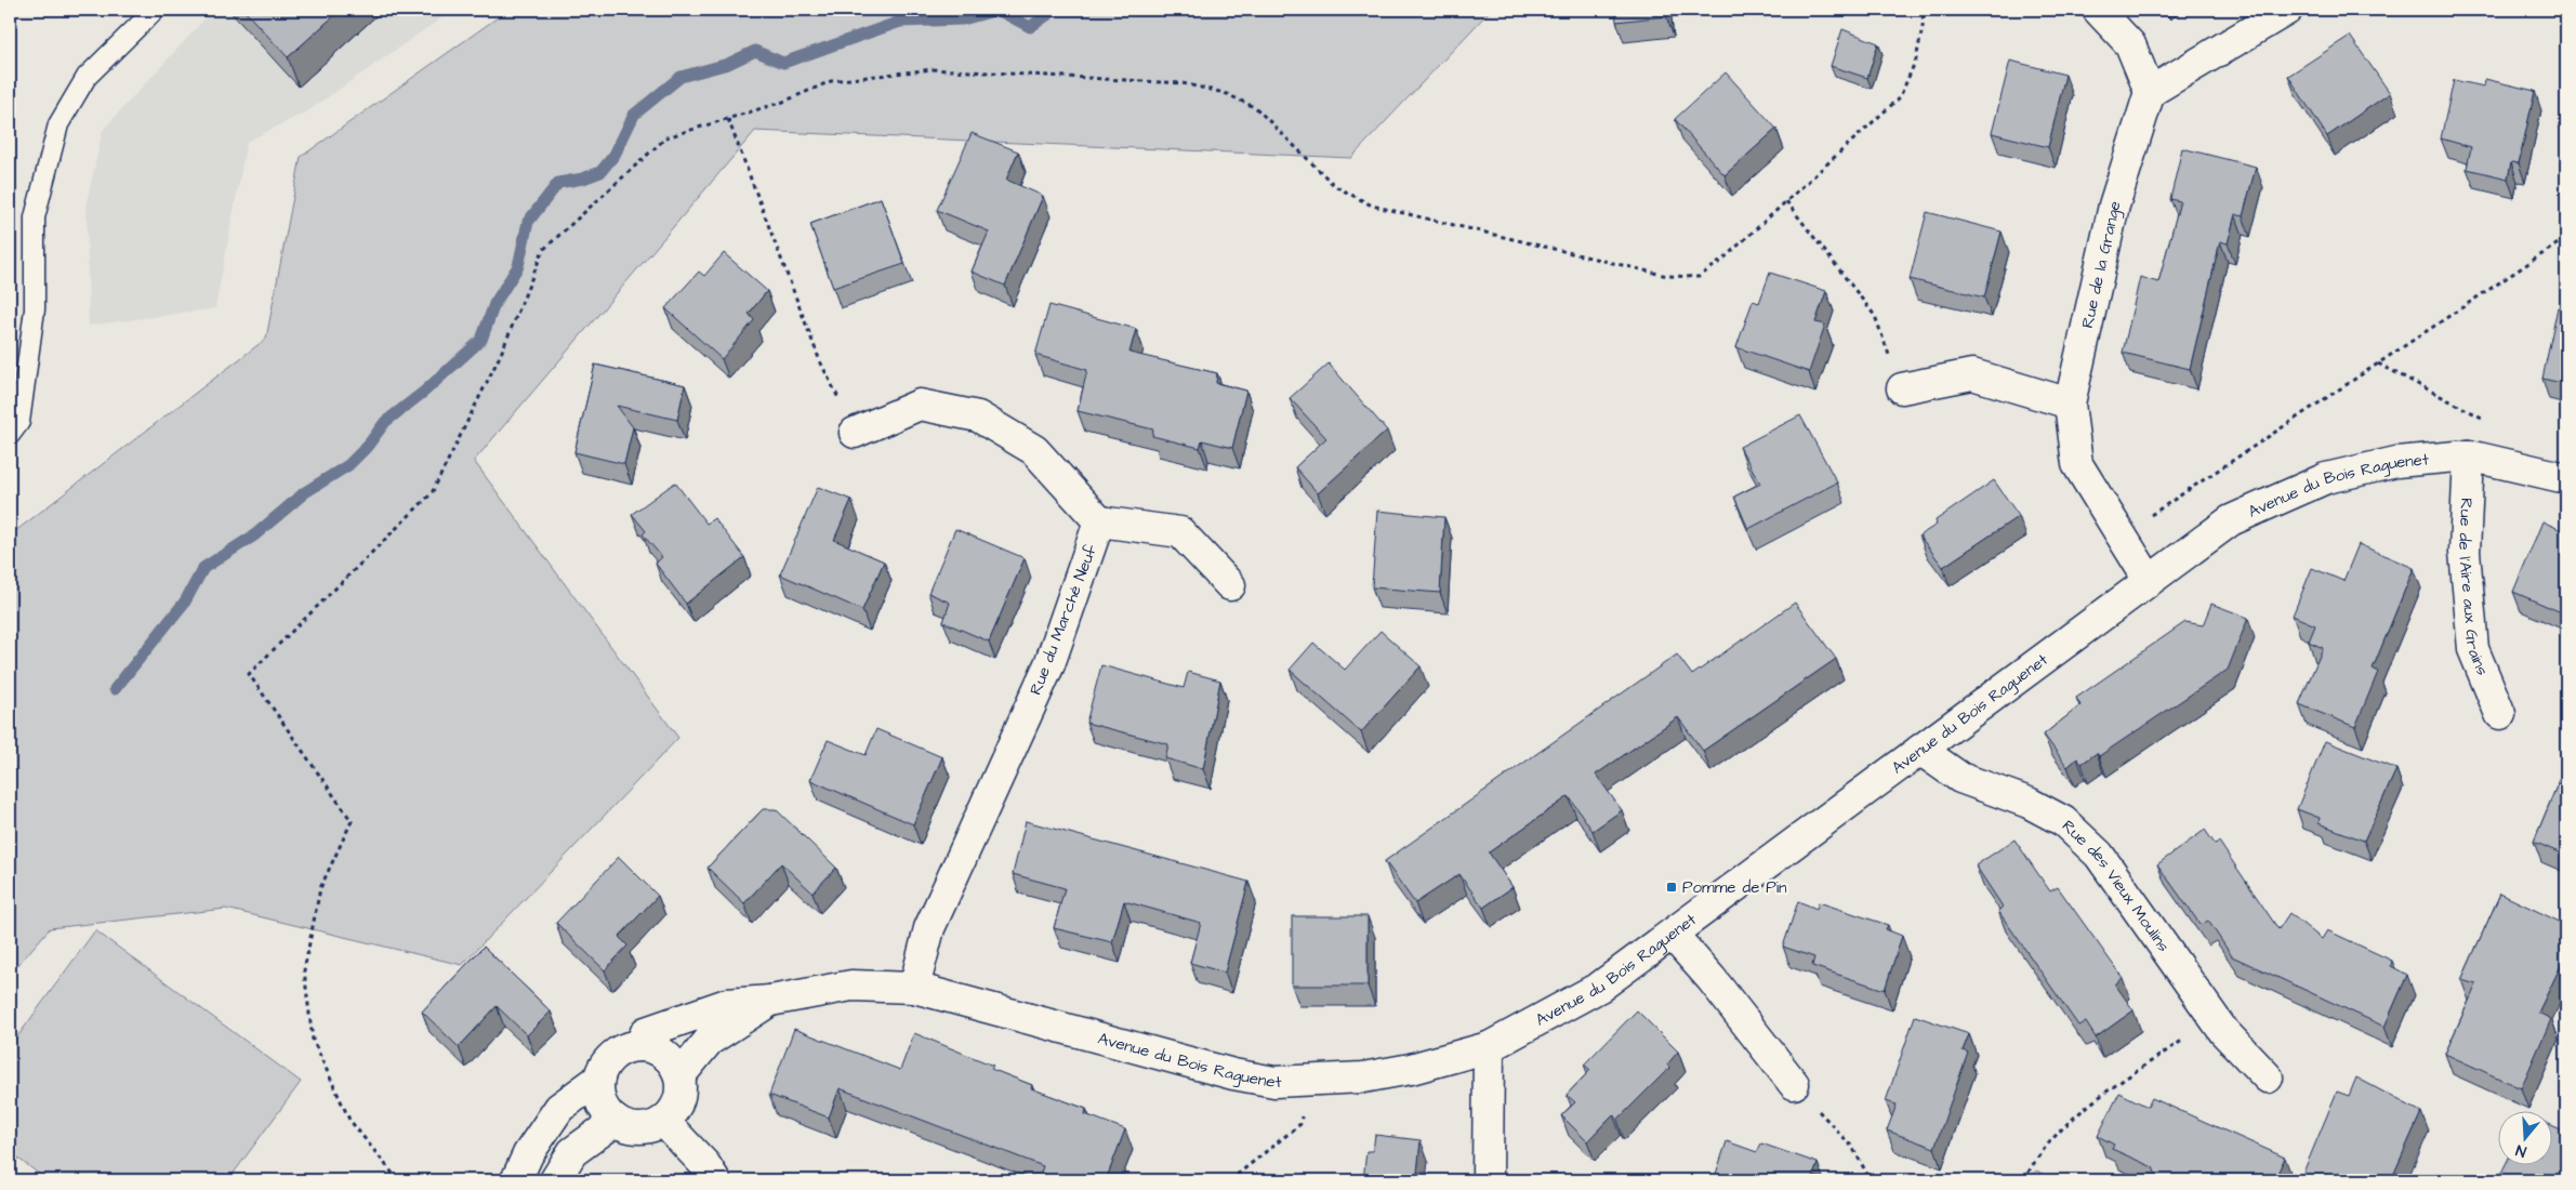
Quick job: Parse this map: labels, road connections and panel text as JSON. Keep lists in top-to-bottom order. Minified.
{"streets":{"street":["Rue de la Grange","Avenue du Bois Raguenet","Rue de l'Aire aux Grains","Rue du Marché Neuf","Rue des Vieux Moulins"]},"crossings":[["Rue de la Grange","Avenue du Bois Raguenet"],["Avenue du Bois Raguenet","Rue de l'Aire aux Grains"],["Avenue du Bois Raguenet","Rue du Marché Neuf"],["Avenue du Bois Raguenet","Rue des Vieux Moulins"]],"places":{"transit":["Pomme de Pin"]},"north":"bottom"}
